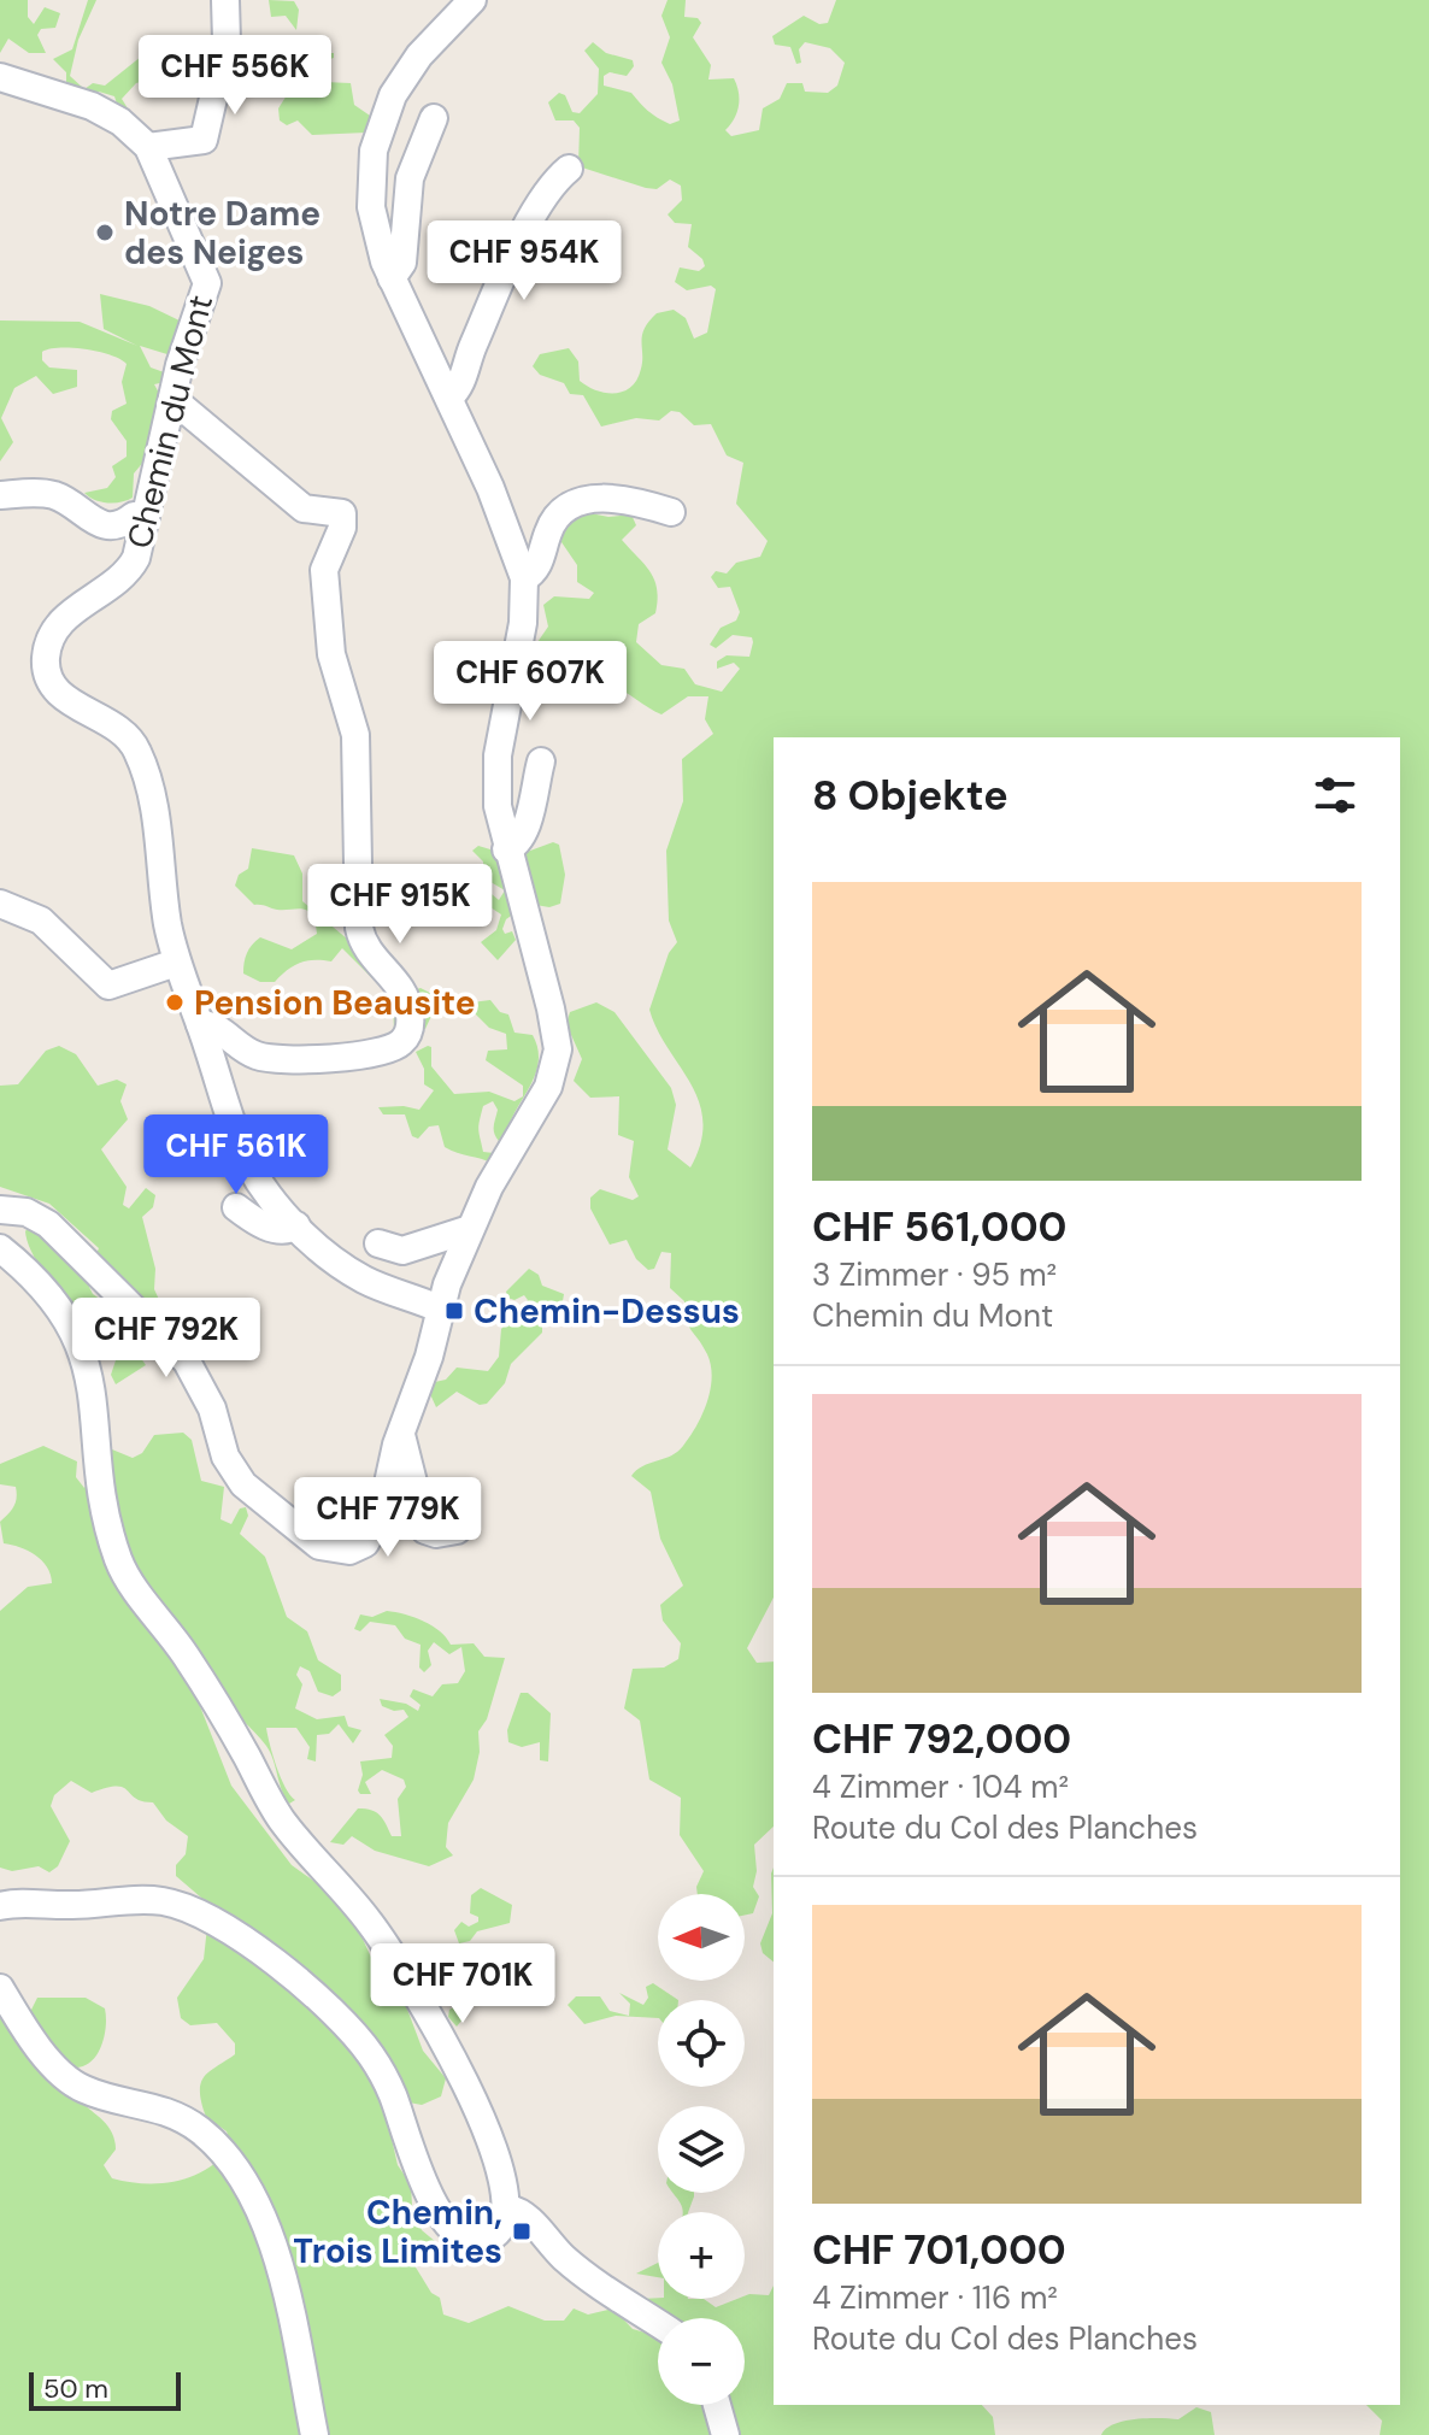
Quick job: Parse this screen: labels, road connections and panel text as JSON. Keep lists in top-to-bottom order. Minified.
{"streets":{"street":["Chemin du Mont"]},"places":{"other":["Notre Dame des Neiges","Pension Beausite"],"transit":["Chemin-Dessus","Chemin, Trois Limites"]},"scale_bar":"50 m","north":"left","page":{"price":["CHF 556K","CHF 954K","CHF 607K","CHF 915K","CHF 561K","CHF 792K","CHF 779K","CHF 701K"],"heading":"8 Objekte","list":[{"name":"CHF 561,000","note":"3 Zimmer · 95 m² · Chemin du Mont"},{"name":"CHF 792,000","note":"4 Zimmer · 104 m² · Route du Col des Planches"},{"name":"CHF 701,000","note":"4 Zimmer · 116 m² · Route du Col des Planches"}],"map_buttons":["+","−"],"scale":"50 m"}}
